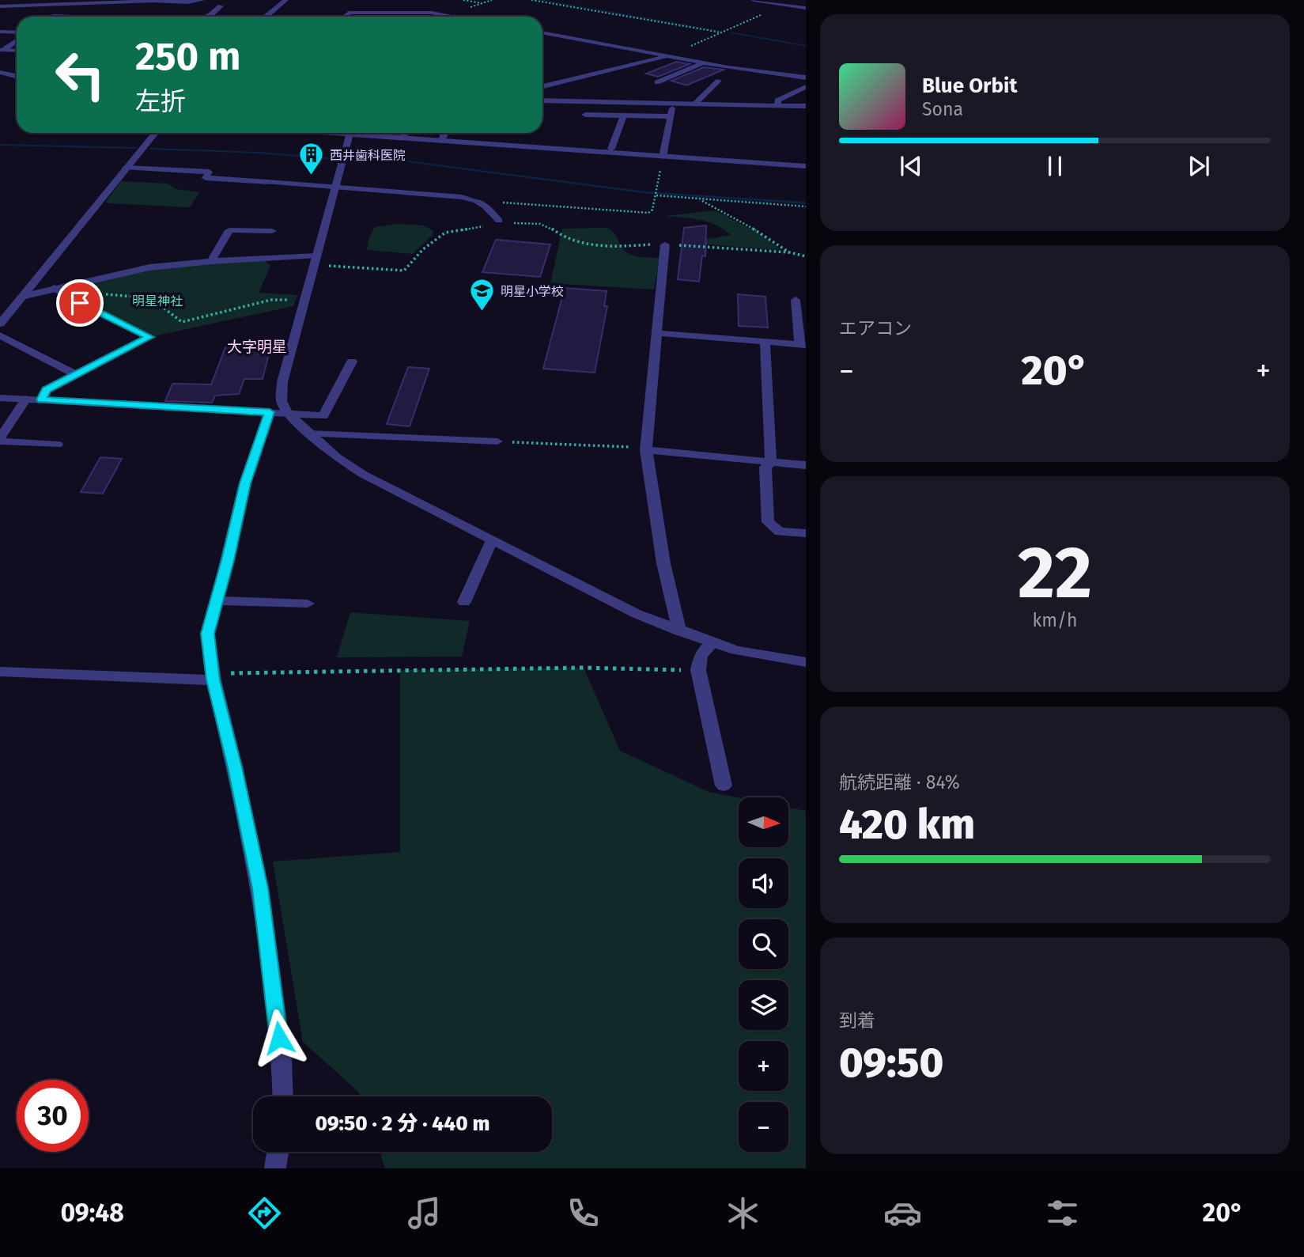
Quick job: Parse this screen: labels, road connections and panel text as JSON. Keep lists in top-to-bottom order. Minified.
{"districts":["大字明星"],"parks":["明星神社"],"places":{"building":["西井歯科医院"],"school or university":["明星小学校"]},"north":"right","page":{"turn":["250 m","左折"],"song":["Blue Orbit","Sona"],"tile":["エアコン",["22","km/h"],["航続距離 · 84%","420 km"],["到着","09:50"]],"heat":["−","20°","+"],"map_buttons":["+","−"],"limit":"30","trip":"09:50 · 2 分 · 440 m","tabs":["09:48","20°"]}}
